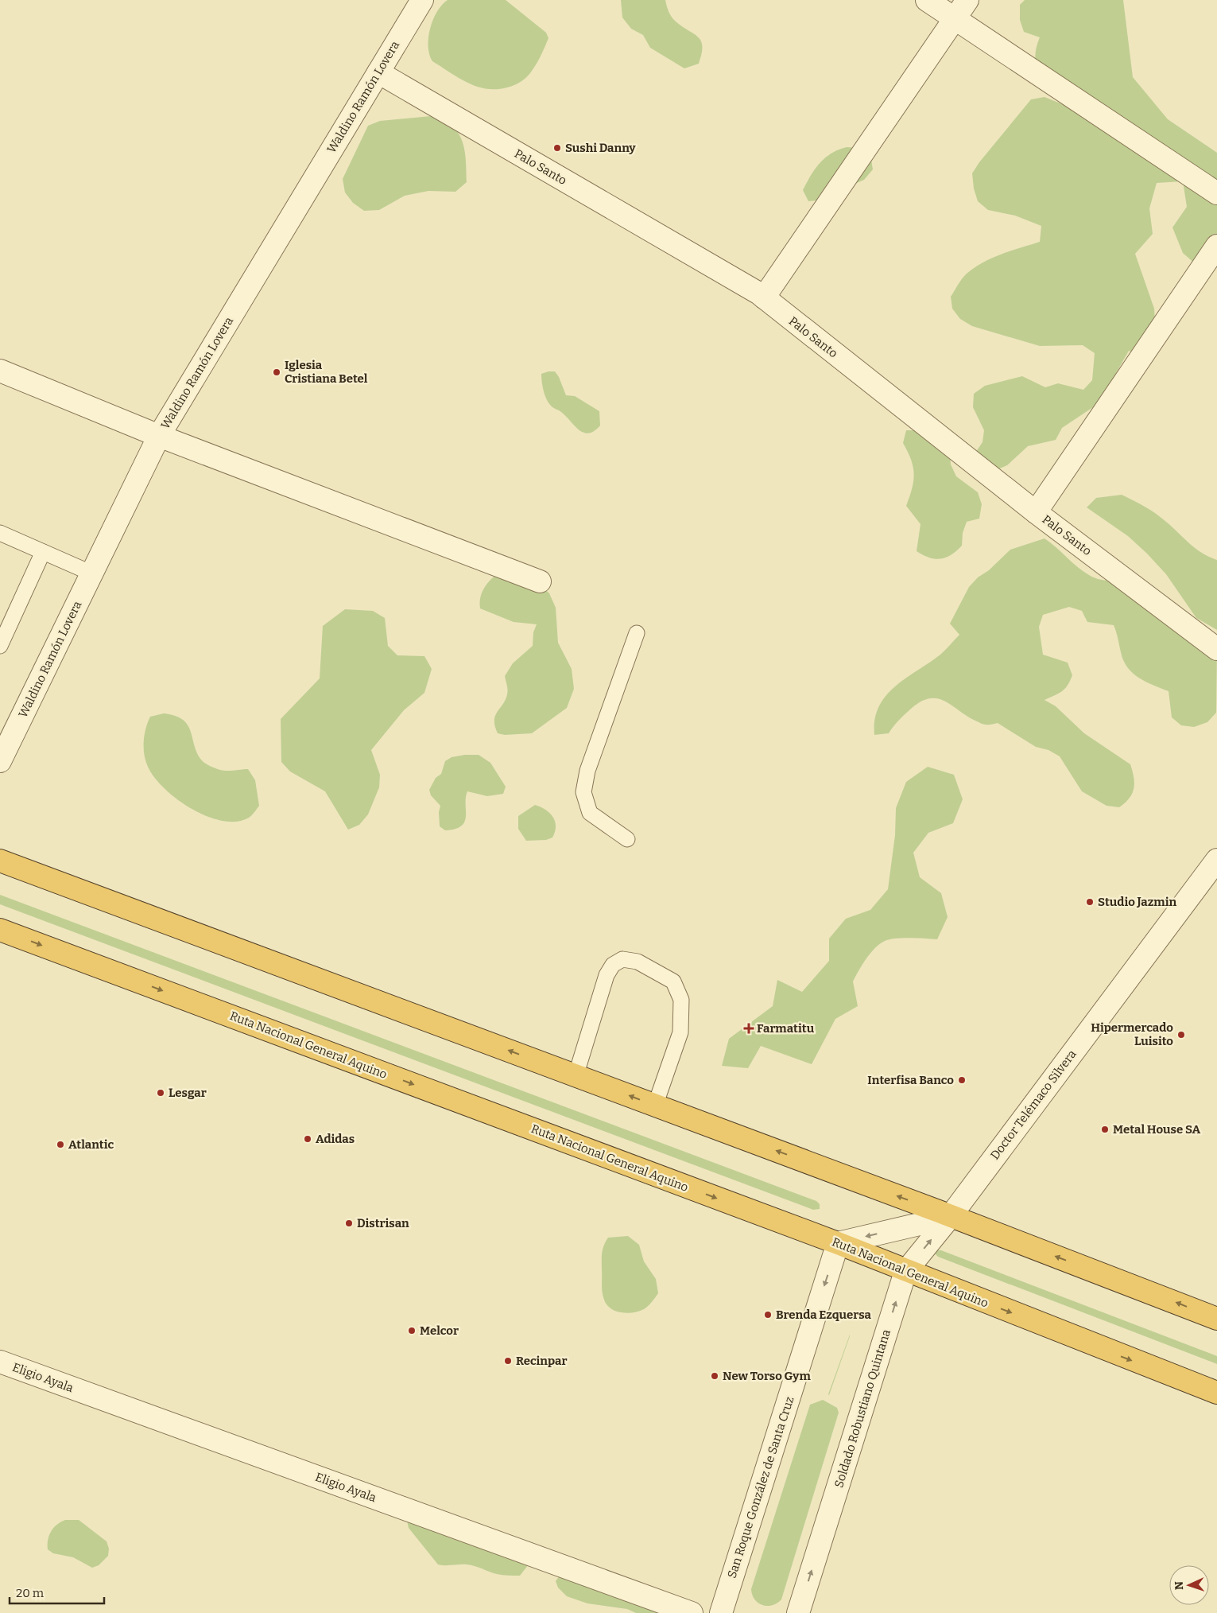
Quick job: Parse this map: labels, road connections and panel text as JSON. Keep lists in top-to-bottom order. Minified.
{"streets":{"highway":["Ruta Nacional General Aquino"],"street":["Waldino Ramón Lovera","Palo Santo","Doctor Telémaco Silvera","Eligio Ayala","Soldado Robustiano Quintana","San Roque González de Santa Cruz"]},"crossings":[["Waldino Ramón Lovera","Palo Santo"],["Ruta Nacional General Aquino","Soldado Robustiano Quintana"],["Ruta Nacional General Aquino","San Roque González de Santa Cruz"],["Doctor Telémaco Silvera","Soldado Robustiano Quintana"]],"one_way":["Soldado Robustiano Quintana","San Roque González de Santa Cruz"],"places":{"other":["Sushi Danny","Iglesia Cristiana Betel","Studio Jazmin","Hipermercado Luisito","Interfisa Banco","Lesgar","Metal House SA","Adidas","Atlantic","Distrisan","Brenda Ezquersa","Melcor","Recinpar","New Torso Gym"],"health":["Farmatitu"]},"scale_bar":"20 m","north":"left"}
